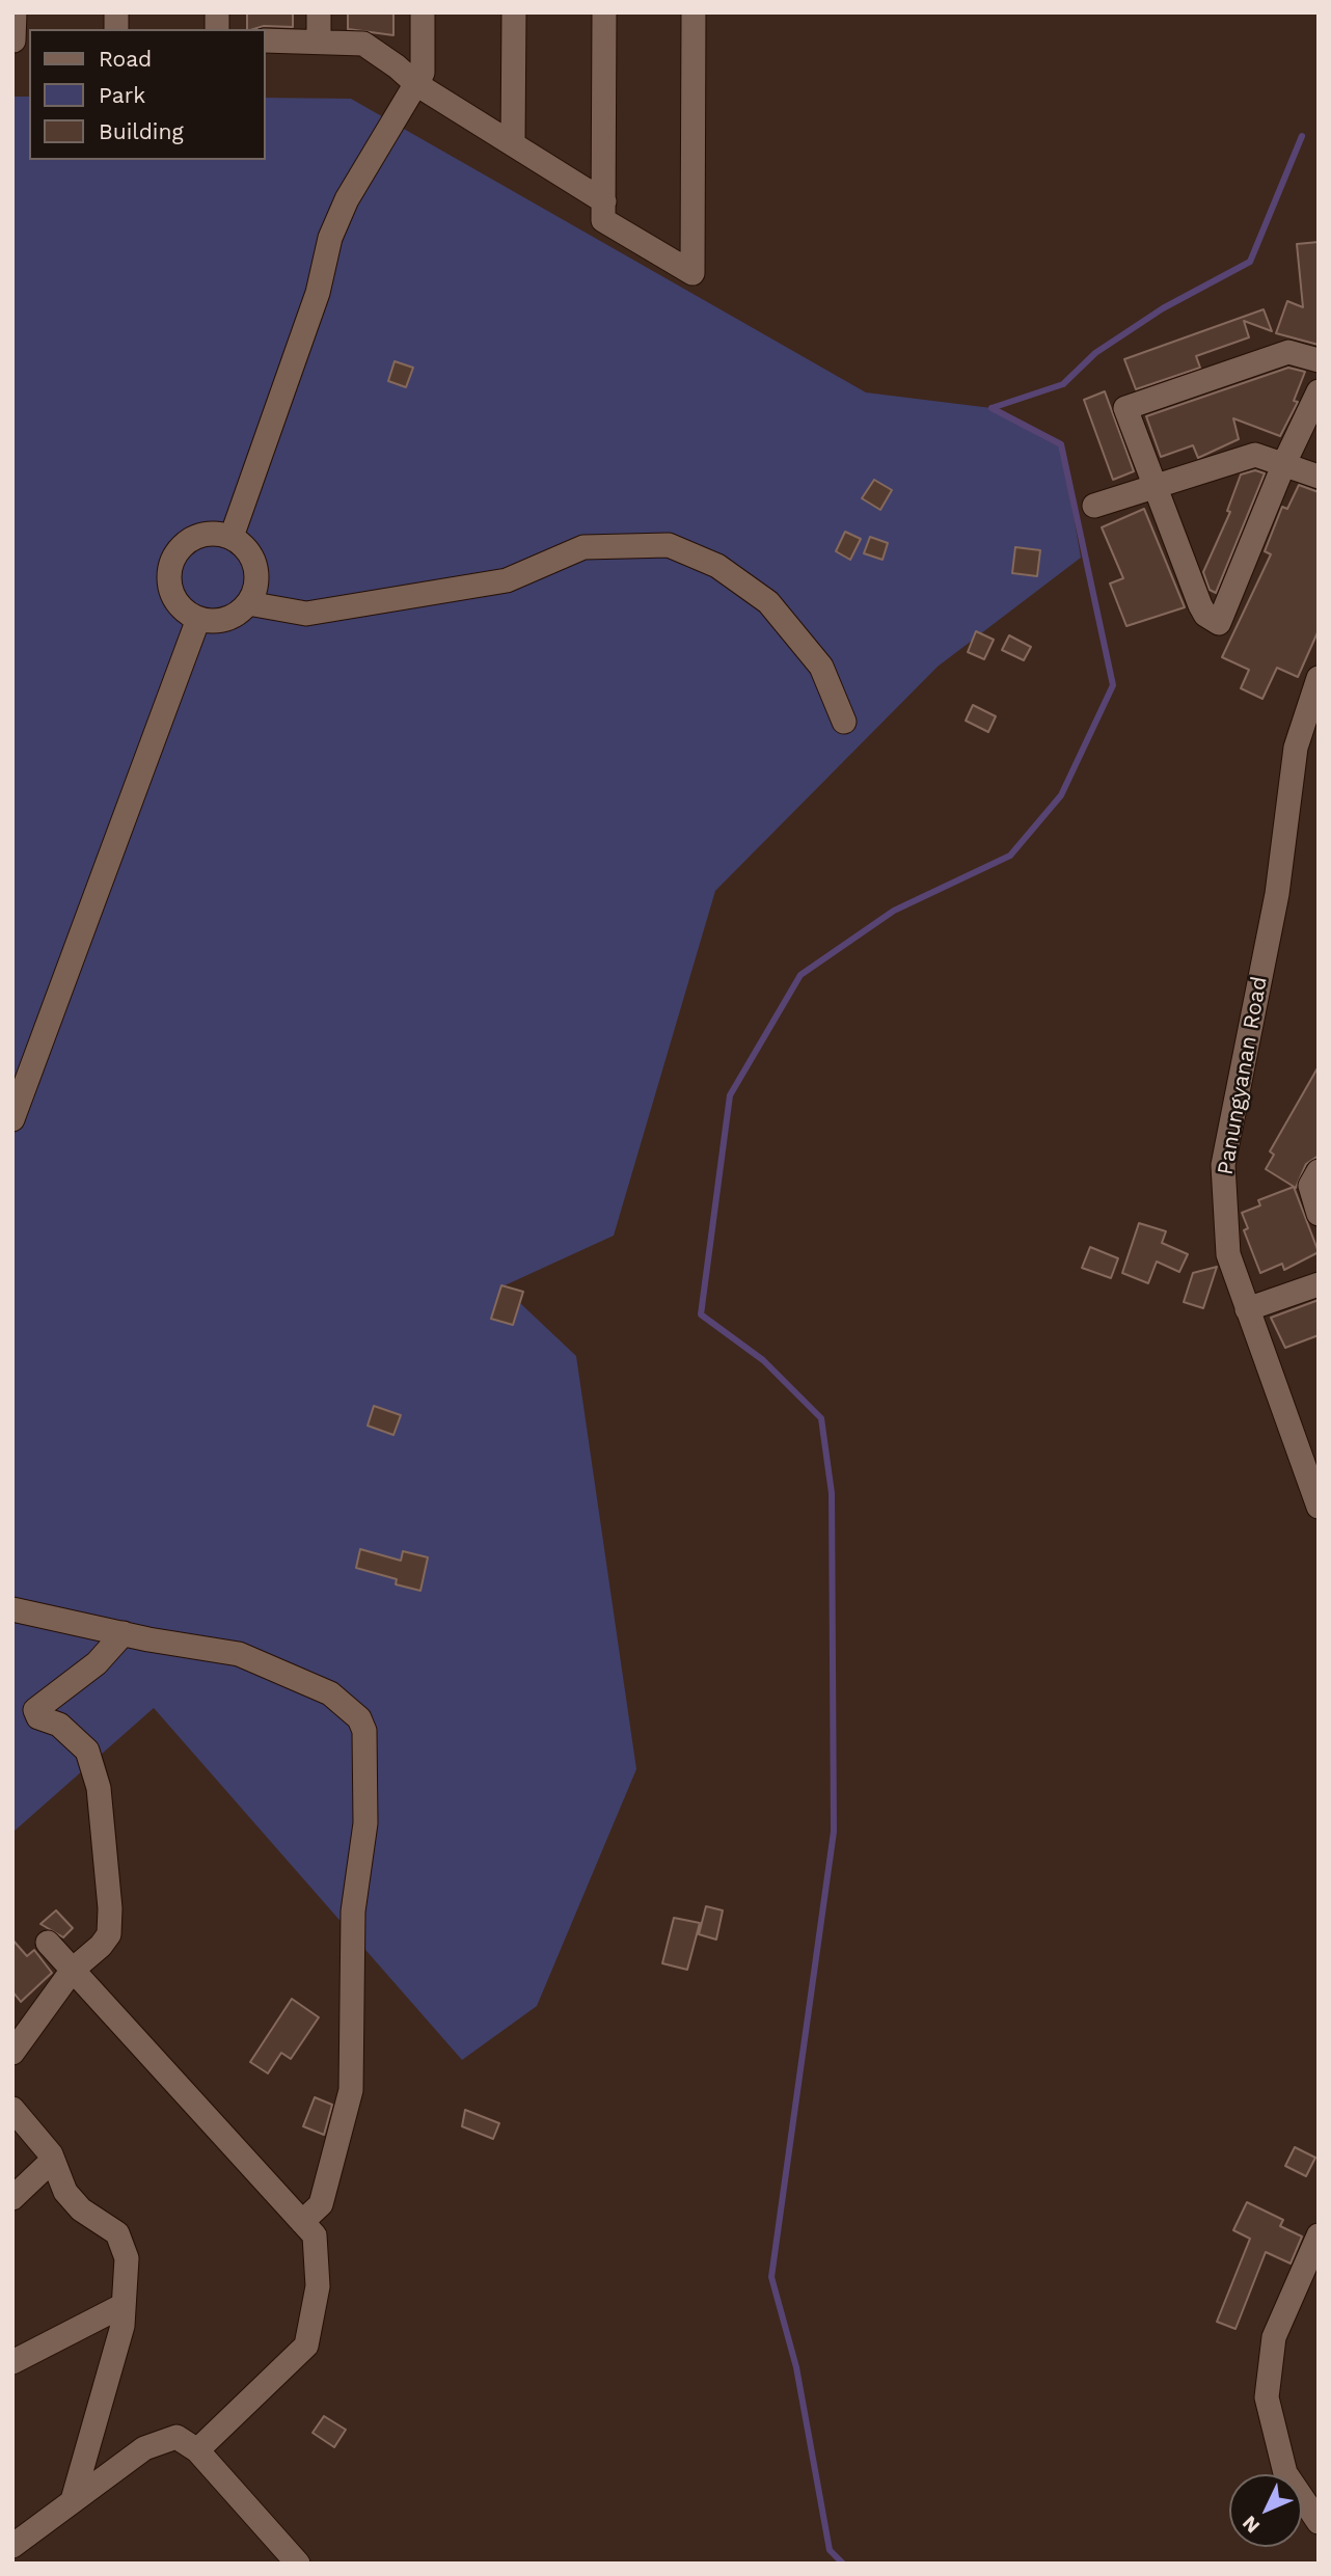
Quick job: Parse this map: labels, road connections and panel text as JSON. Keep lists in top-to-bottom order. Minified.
{"streets":{"street":["Panungyanan Road"]},"legend":["Road","Park","Building"],"north":"bottom left"}
